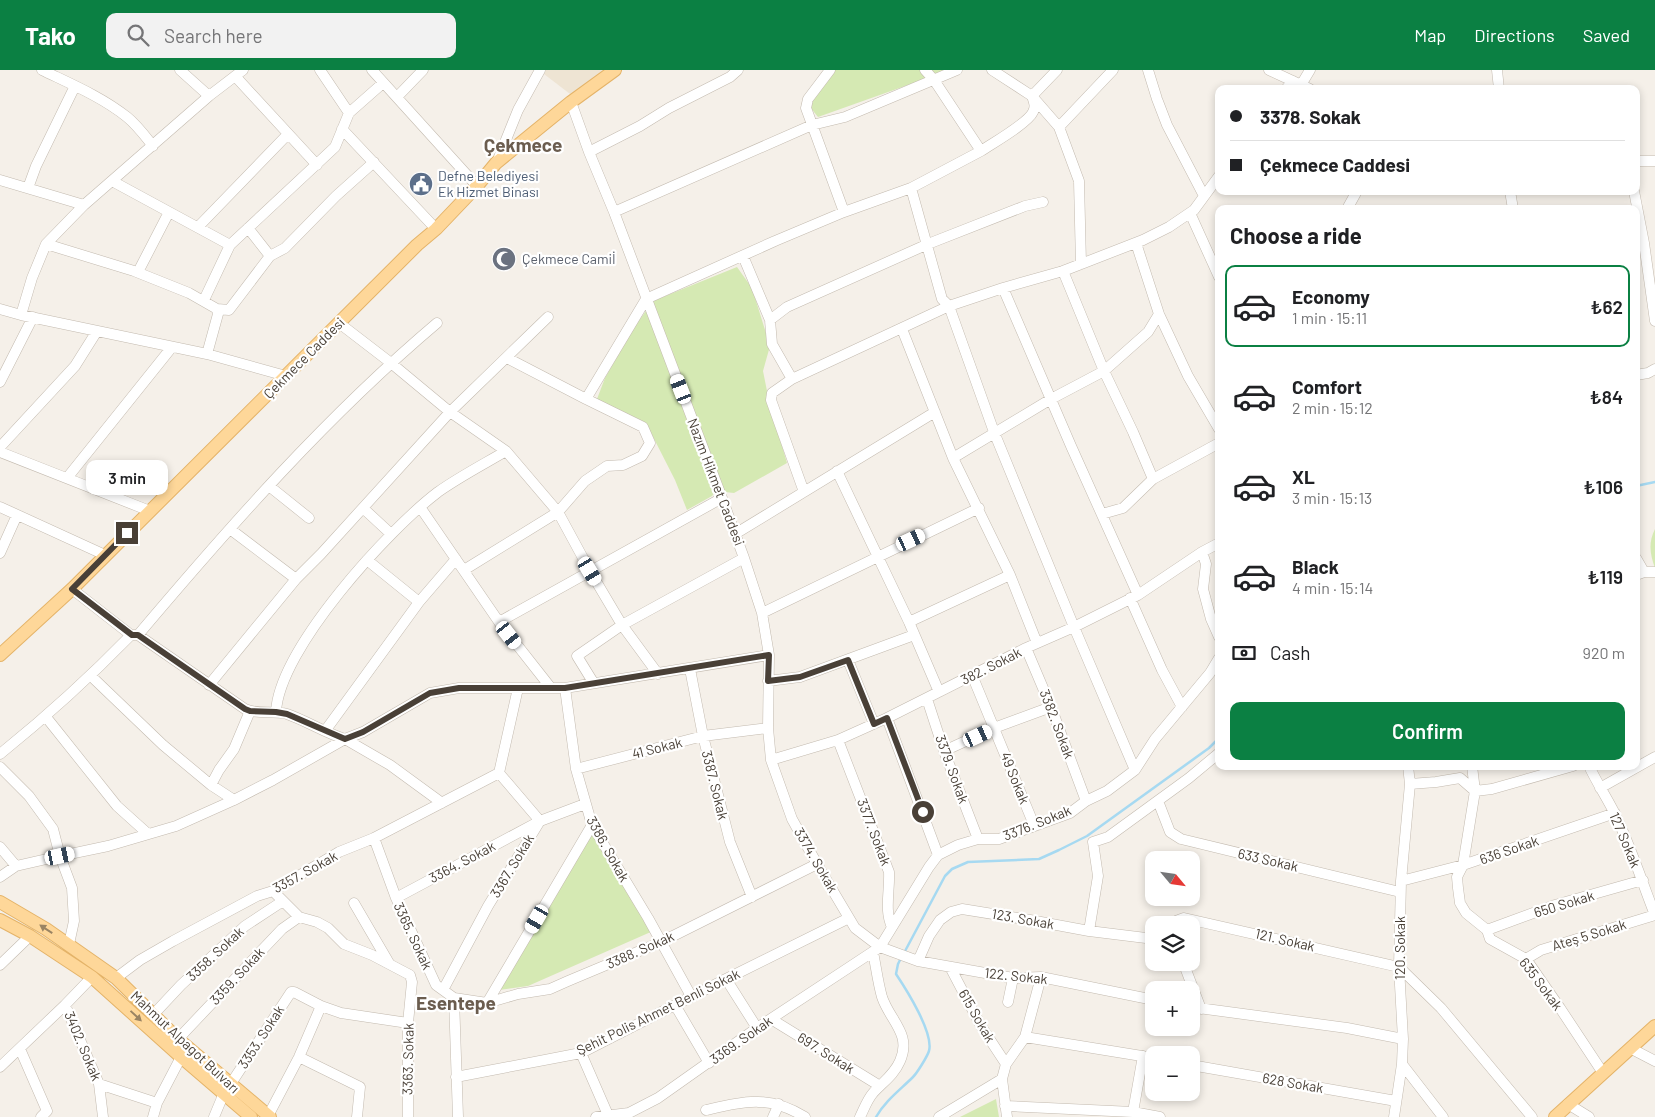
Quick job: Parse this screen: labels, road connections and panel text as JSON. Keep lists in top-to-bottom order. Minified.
{"streets":{"main road":["Çekmece Caddesi","Mahmut Alpagot Bulvarı"],"street":["Nazım Hikmet Caddesi","382. Sokak","3382. Sokak","41 Sokak","3379. Sokak","49 Sokak","3387. Sokak","3376. Sokak","3377. Sokak","127 Sokak","3386. Sokak","636 Sokak","3374. Sokak","633 Sokak","3364. Sokak","3367. Sokak","3357. Sokak","650 Sokak","123. Sokak","Ateş 5 Sokak","3365. Sokak","121. Sokak","120. Sokak","3388. Sokak","3358. Sokak","3359. Sokak","122. Sokak","635 Sokak","Şehit Polis Ahmet Benli Sokak","615 Sokak","3353. Sokak","3369. Sokak","3402. Sokak","697. Sokak","3363. Sokak","628 Sokak"]},"crossings":[["Çekmece Caddesi","Nazım Hikmet Caddesi"],["Nazım Hikmet Caddesi","382. Sokak"],["Nazım Hikmet Caddesi","41 Sokak"],["Nazım Hikmet Caddesi","3374. Sokak"],["382. Sokak","3382. Sokak"],["382. Sokak","3379. Sokak"],["382. Sokak","49 Sokak"],["382. Sokak","3377. Sokak"],["382. Sokak","3374. Sokak"],["3382. Sokak","3376. Sokak"],["41 Sokak","3387. Sokak"],["41 Sokak","3386. Sokak"],["3379. Sokak","3376. Sokak"],["49 Sokak","3376. Sokak"],["3387. Sokak","3388. Sokak"],["3376. Sokak","3377. Sokak"],["3376. Sokak","3374. Sokak"],["3376. Sokak","122. Sokak"],["3376. Sokak","3369. Sokak"],["127 Sokak","636 Sokak"],["127 Sokak","650 Sokak"],["127 Sokak","Ateş 5 Sokak"],["3386. Sokak","3364. Sokak"],["3386. Sokak","3388. Sokak"],["3386. Sokak","Şehit Polis Ahmet Benli Sokak"],["636 Sokak","120. Sokak"],["636 Sokak","635 Sokak"],["3374. Sokak","3388. Sokak"],["3374. Sokak","122. Sokak"],["3374. Sokak","Şehit Polis Ahmet Benli Sokak"],["3374. Sokak","3369. Sokak"],["633 Sokak","120. Sokak"],["3364. Sokak","3367. Sokak"],["3364. Sokak","3365. Sokak"],["3367. Sokak","3357. Sokak"],["3367. Sokak","3365. Sokak"],["3357. Sokak","3365. Sokak"],["3357. Sokak","Mahmut Alpagot Bulvarı"],["650 Sokak","635 Sokak"],["123. Sokak","122. Sokak"],["Ateş 5 Sokak","635 Sokak"],["3365. Sokak","3388. Sokak"],["121. Sokak","120. Sokak"],["120. Sokak","628 Sokak"],["3358. Sokak","Mahmut Alpagot Bulvarı"],["3359. Sokak","Mahmut Alpagot Bulvarı"],["122. Sokak","615 Sokak"],["122. Sokak","3369. Sokak"],["3353. Sokak","Mahmut Alpagot Bulvarı"],["3353. Sokak","3363. Sokak"],["3369. Sokak","697. Sokak"]],"districts":["Çekmece","Esentepe"],"places":{"public building":["Defne Belediyesi Ek Hizmet Binası"],"mosque":["Çekmece Camiİ"]},"north":"bottom right","page":{"header":"Tako","search":"Search here","nav":["Map","Directions","Saved"],"banner":["3378. Sokak","Çekmece Caddesi"],"heading":"Choose a ride","list":[{"name":"Economy","note":"1 min · 15:11","value":"₺62"},{"name":"Comfort","note":"2 min · 15:12","value":"₺84"},{"name":"XL","note":"3 min · 15:13","value":"₺106"},{"name":"Black","note":"4 min · 15:14","value":"₺119"}],"bubble":"3 min","pay":["Cash","920 m"],"buttons":"Confirm","map_buttons":["+","−"]}}
